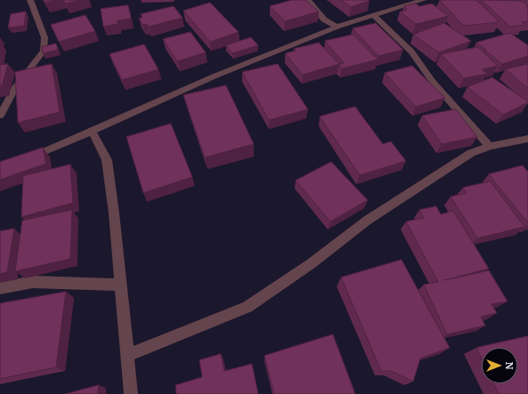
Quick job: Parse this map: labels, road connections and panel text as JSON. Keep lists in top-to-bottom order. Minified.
{"north":"right"}
